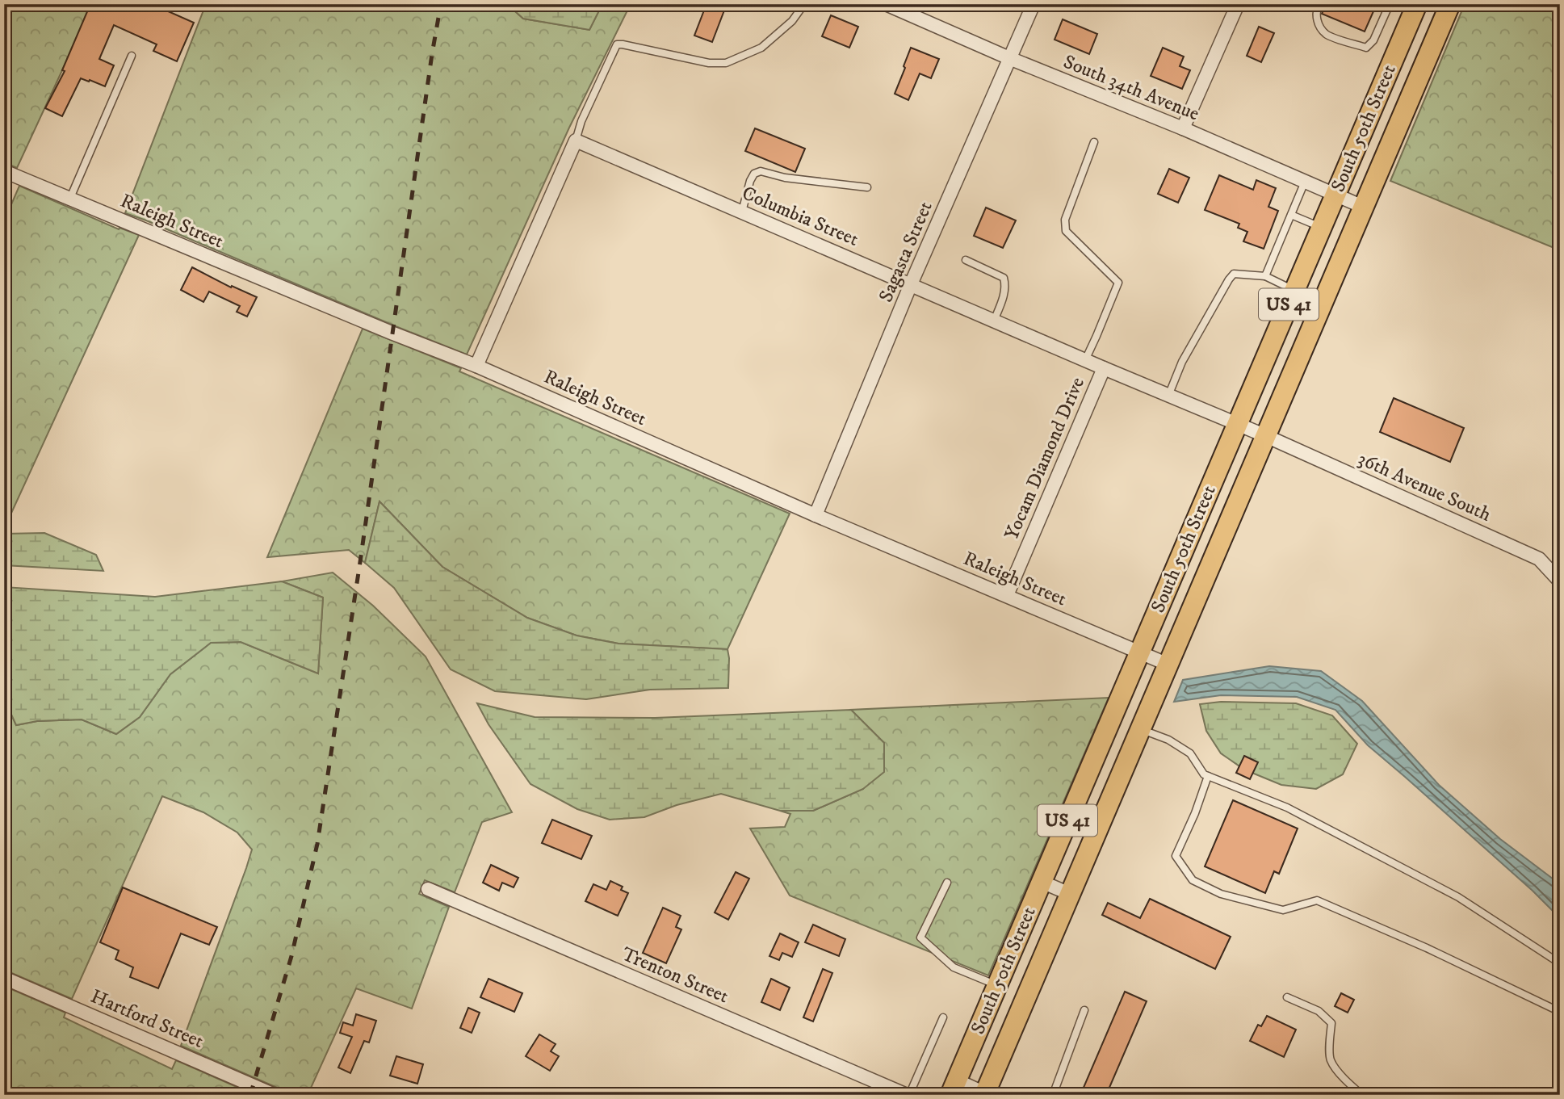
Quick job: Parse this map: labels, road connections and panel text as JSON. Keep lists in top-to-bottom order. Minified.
{"streets":{"main road":["South 50th Street","US 41"],"street":["South 34th Avenue","Columbia Street","Raleigh Street","Sagasta Street","Yocam Diamond Drive","36th Avenue South","Trenton Street","Hartford Street"]},"crossings":[["South 34th Avenue","South 50th Street"],["South 34th Avenue","Sagasta Street"],["South 50th Street","Columbia Street"],["South 50th Street","Raleigh Street"],["South 50th Street","36th Avenue South"],["Columbia Street","Sagasta Street"],["Columbia Street","Yocam Diamond Drive"],["Columbia Street","36th Avenue South"],["Raleigh Street","Sagasta Street"],["Raleigh Street","Yocam Diamond Drive"]]}
